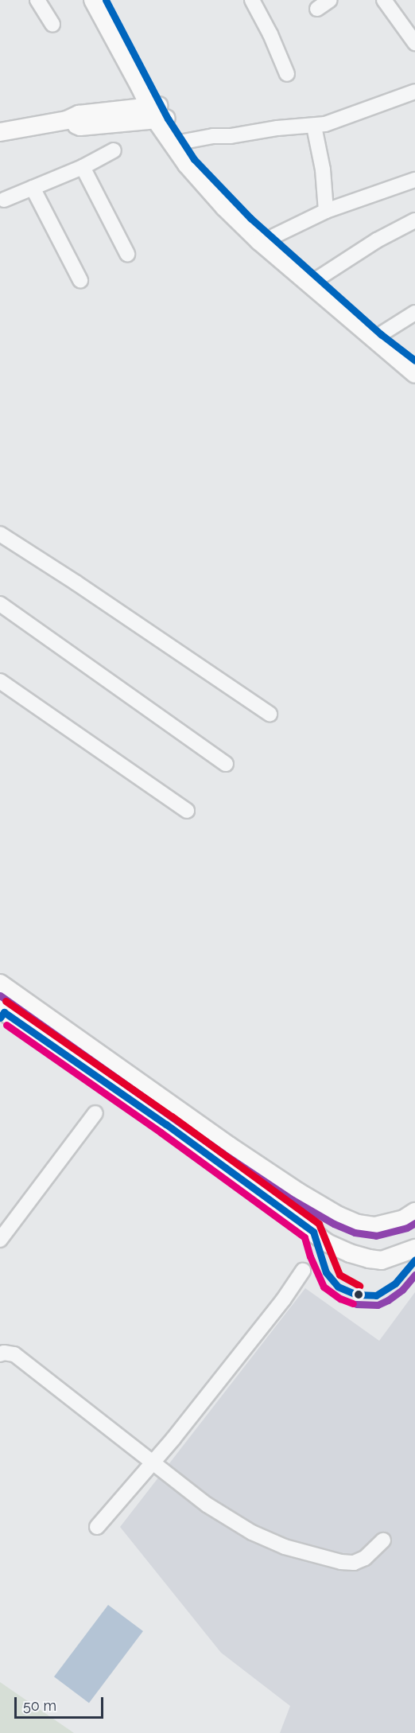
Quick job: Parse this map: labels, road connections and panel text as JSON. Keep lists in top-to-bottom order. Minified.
{"scale_bar":"50 m"}
